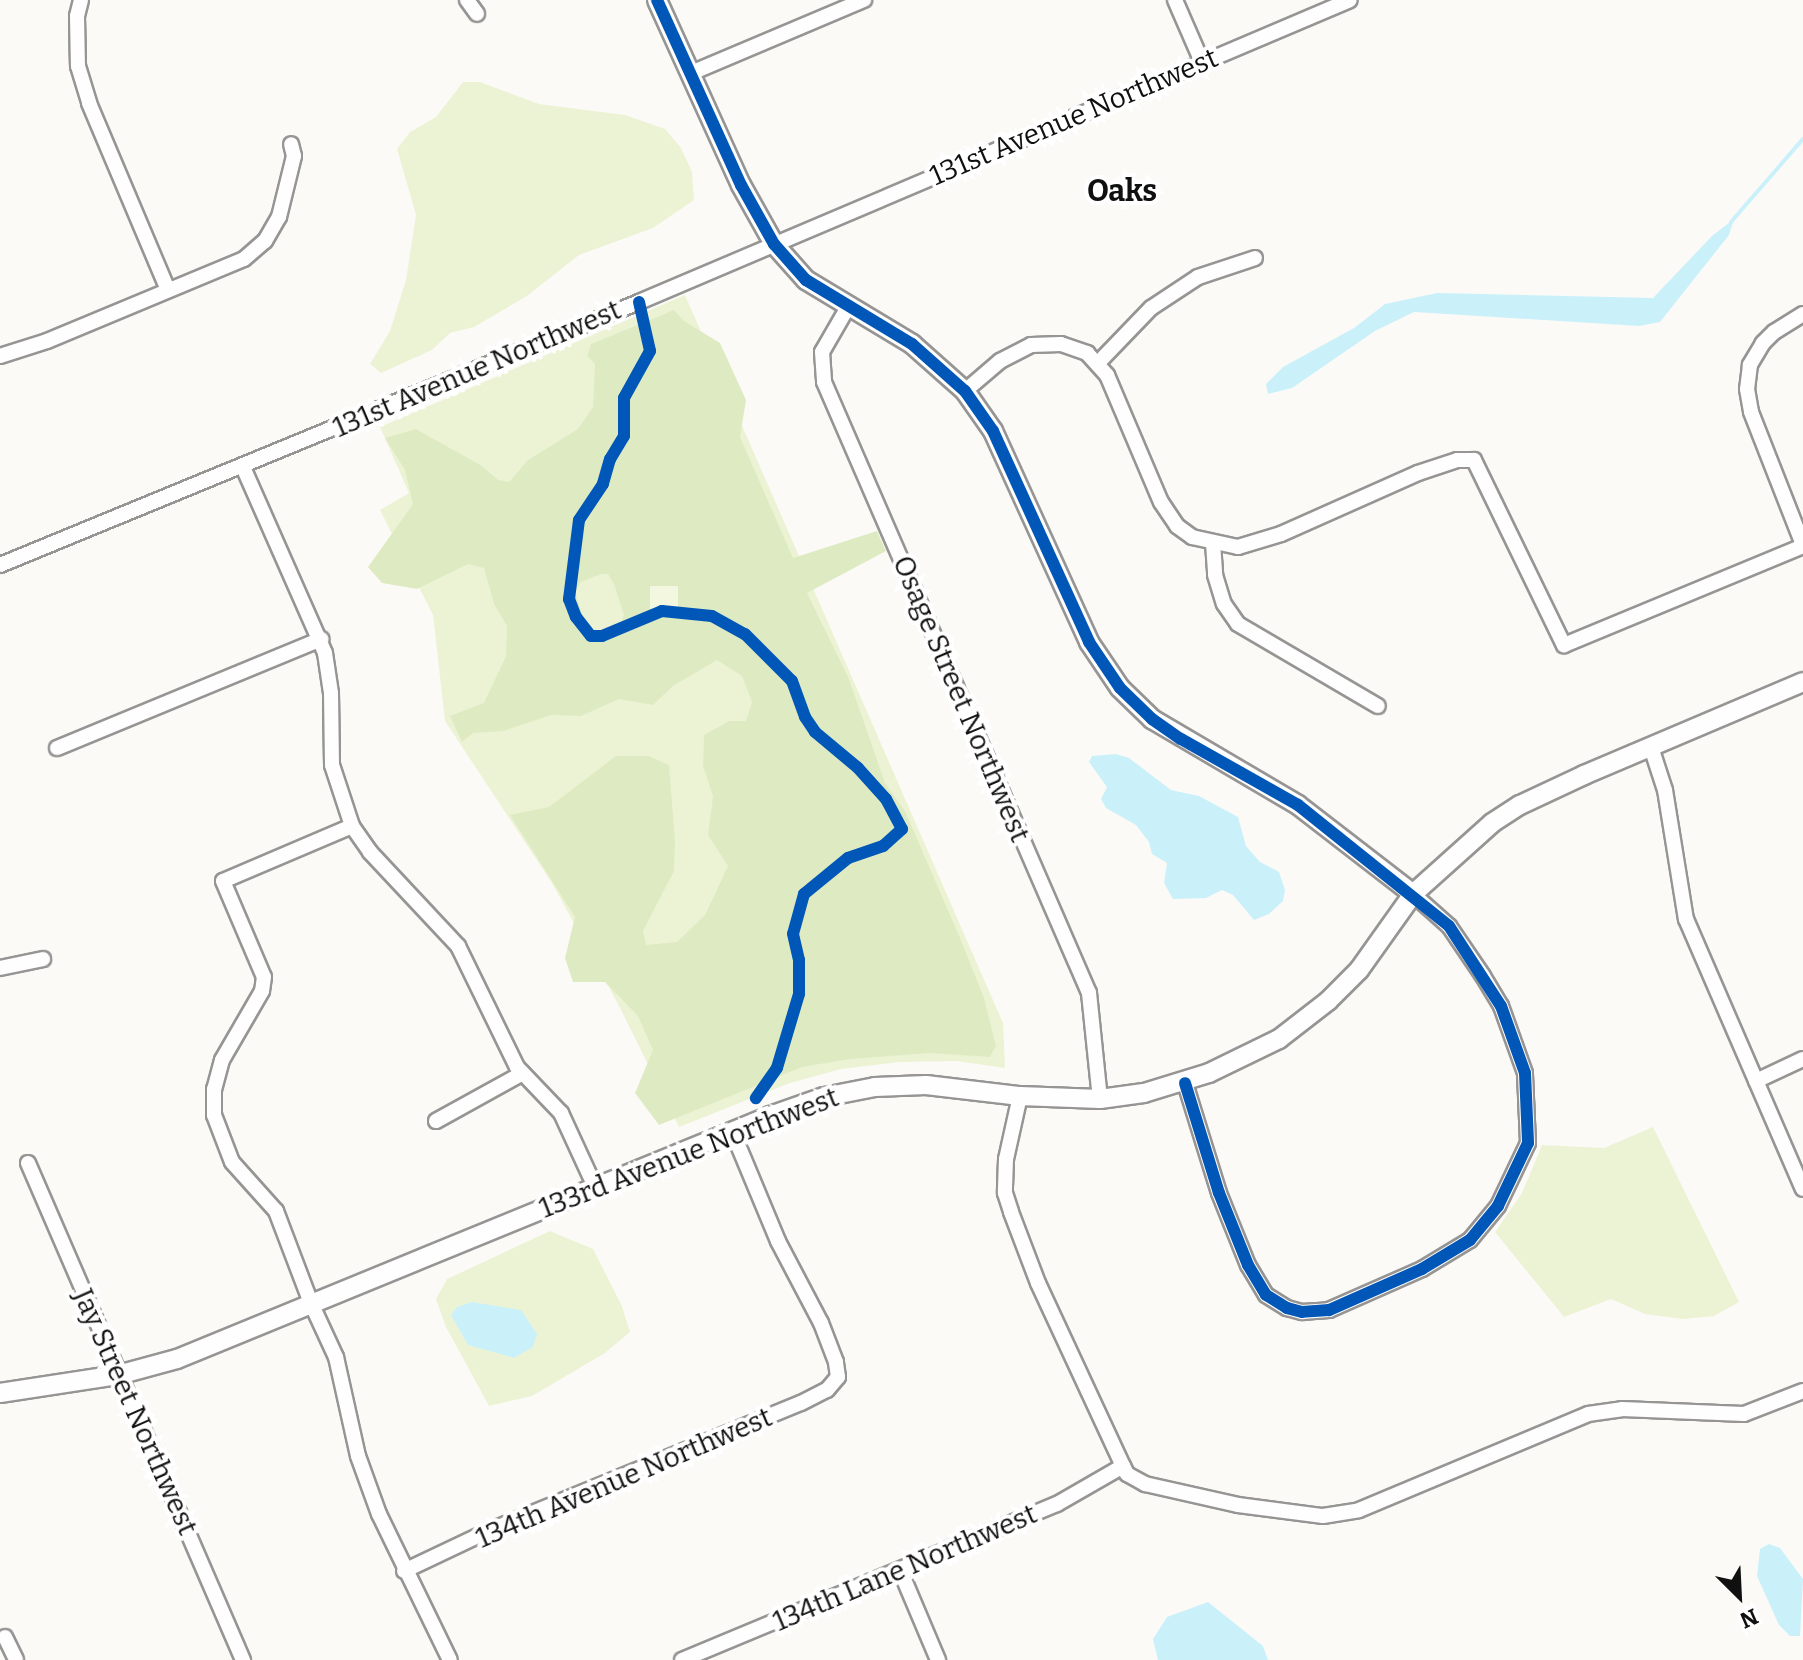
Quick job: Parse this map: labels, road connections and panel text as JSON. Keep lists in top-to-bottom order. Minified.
{"streets":{"street":["131st Avenue Northwest","Osage Street Northwest","133rd Avenue Northwest","Jay Street Northwest","134th Avenue Northwest","134th Lane Northwest"]},"crossings":[["Osage Street Northwest","133rd Avenue Northwest"],["133rd Avenue Northwest","Jay Street Northwest"],["133rd Avenue Northwest","134th Avenue Northwest"]],"districts":["Oaks"],"north":"bottom right"}
